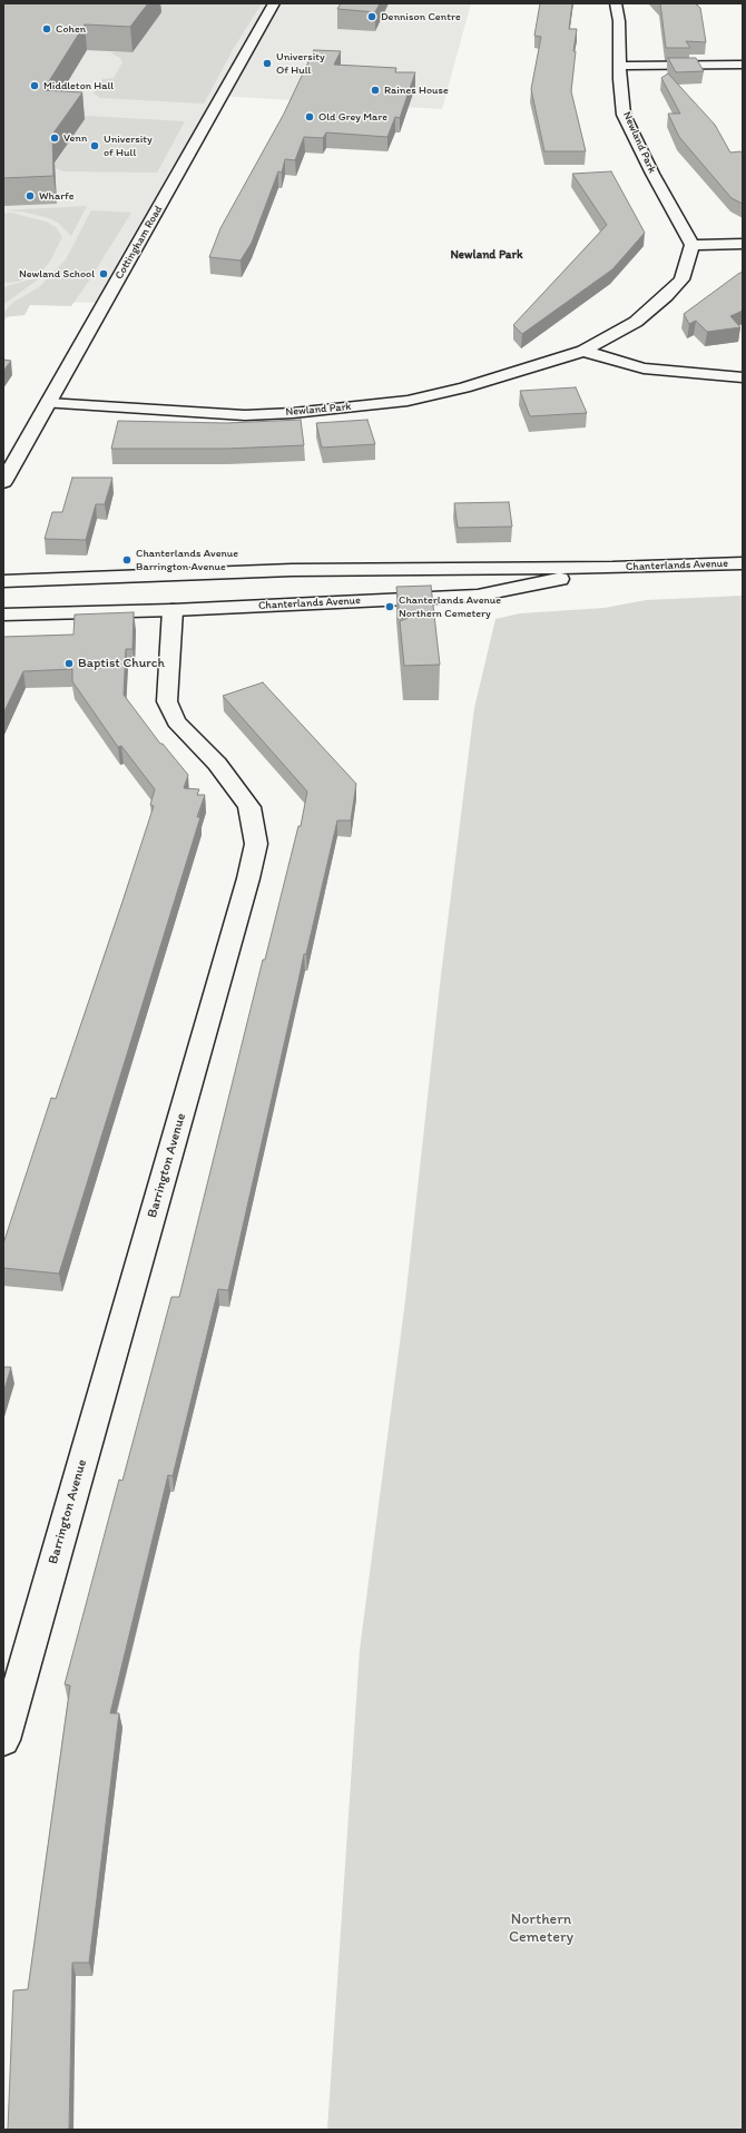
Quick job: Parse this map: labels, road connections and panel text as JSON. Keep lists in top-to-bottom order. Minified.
{"streets":{"street":["Newland Park","Cottingham Road","Chanterlands Avenue","Barrington Avenue"]},"crossings":[["Newland Park","Cottingham Road"],["Chanterlands Avenue","Barrington Avenue"]],"districts":["Newland Park"],"parks":["Northern Cemetery"],"places":["Dennison Centre","Cohen","University Of Hull","Middleton Hall","Raines House","Old Grey Mare","Venn","University of Hull","Wharfe","Newland School","Chanterlands Avenue Barrington Avenue","Chanterlands Avenue Northern Cemetery","Baptist Church"]}
